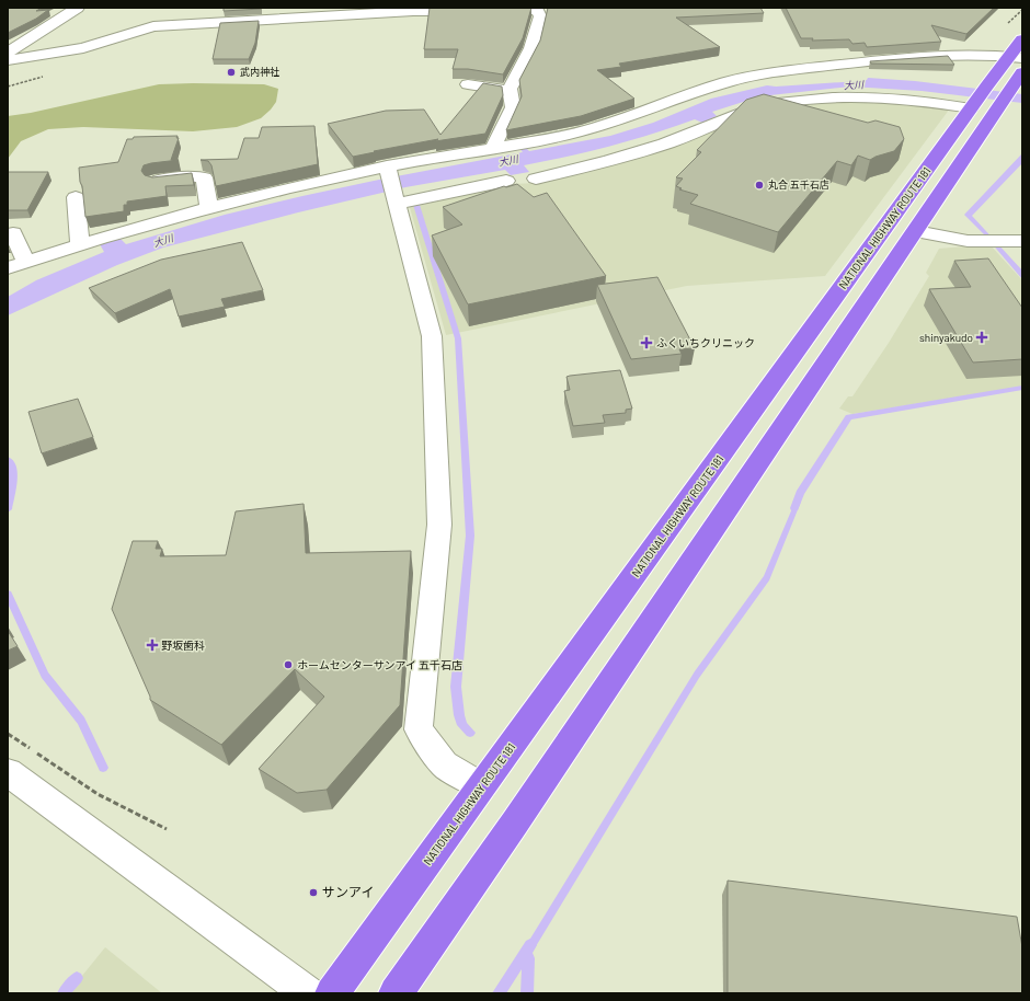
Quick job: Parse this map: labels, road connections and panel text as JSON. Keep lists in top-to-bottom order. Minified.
{"streets":{"highway":["NATIONAL HIGHWAY ROUTE 181"]},"water":["大川"],"places":{"other":["武内神社","丸合 五千石店","ホームセンターサンアイ 五千石店","サンアイ"],"health":["shinyakudo","ふくいちクリニック","野坂歯科"]}}
